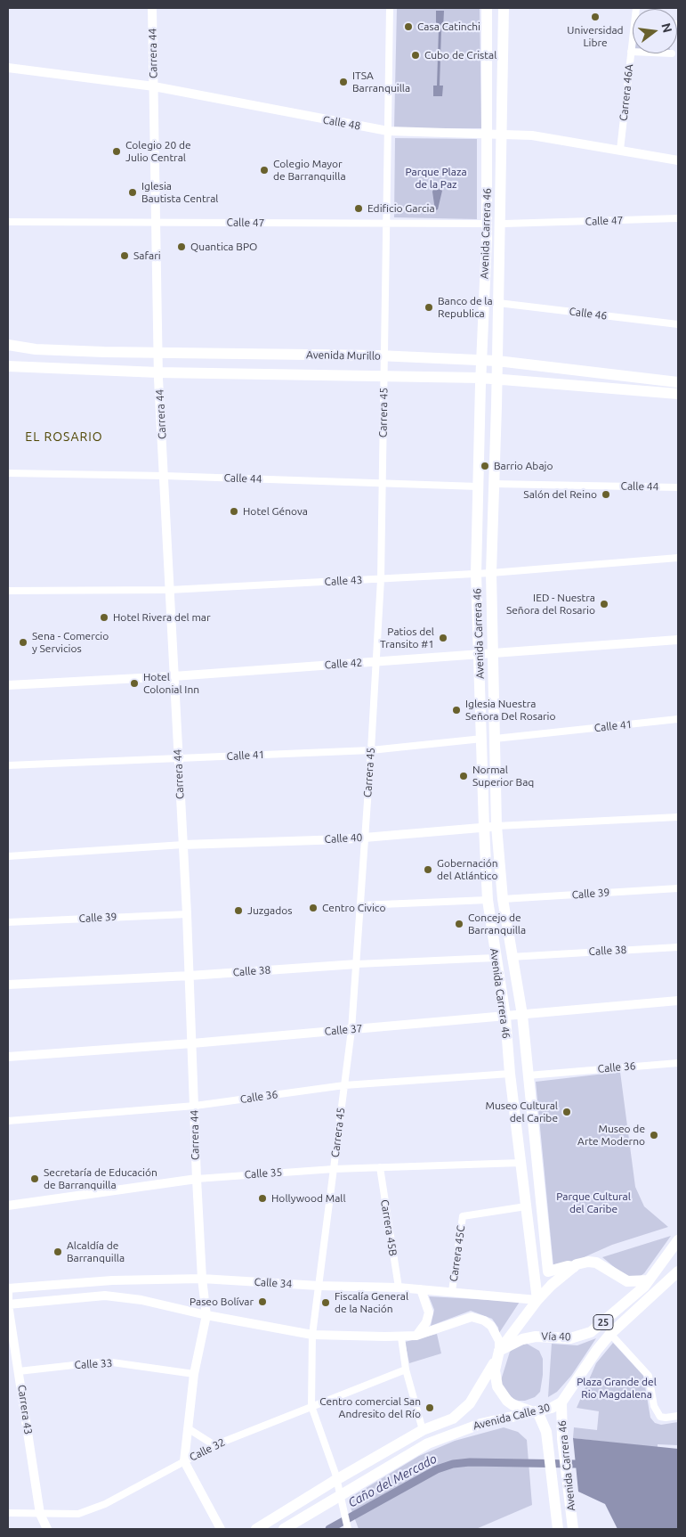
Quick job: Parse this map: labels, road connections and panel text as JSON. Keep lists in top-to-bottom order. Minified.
{"streets":{"main road":["Avenida Carrera 46","Avenida Murillo","25","Vía 40","Avenida Calle 30"],"street":["Carrera 44","Carrera 46A","Calle 48","Calle 47","Calle 46","Carrera 45","Calle 44","Calle 43","Calle 42","Calle 41","Calle 40","Calle 39","Calle 38","Calle 37","Calle 36","Calle 35","Carrera 45B","Carrera 45C","Calle 34","Calle 33","Carrera 43","Calle 32"]},"crossings":[["Carrera 44","Calle 48"],["Carrera 44","Calle 47"],["Carrera 44","Avenida Murillo"],["Carrera 44","Calle 44"],["Carrera 44","Calle 43"],["Carrera 44","Calle 42"],["Carrera 44","Calle 41"],["Carrera 44","Calle 40"],["Carrera 44","Calle 39"],["Carrera 44","Calle 38"],["Carrera 44","Calle 37"],["Carrera 44","Calle 36"],["Carrera 44","Calle 35"],["Carrera 44","Calle 34"],["Carrera 44","Calle 33"],["Carrera 44","Calle 32"],["Carrera 46A","Calle 48"],["Calle 48","Carrera 45"],["Calle 47","Carrera 45"],["Avenida Carrera 46","Calle 46"],["Avenida Carrera 46","Avenida Murillo"],["Avenida Carrera 46","Calle 44"],["Avenida Carrera 46","Calle 43"],["Avenida Carrera 46","Calle 42"],["Avenida Carrera 46","Calle 41"],["Avenida Carrera 46","Calle 40"],["Avenida Carrera 46","Calle 39"],["Avenida Carrera 46","Calle 38"],["Avenida Carrera 46","Calle 37"],["Avenida Carrera 46","Calle 36"],["Avenida Carrera 46","Calle 35"],["Avenida Carrera 46","Carrera 45C"],["Avenida Carrera 46","Calle 34"],["Avenida Carrera 46","Avenida Calle 30"],["Avenida Murillo","Carrera 45"],["Carrera 45","Calle 44"],["Carrera 45","Calle 43"],["Carrera 45","Calle 42"],["Carrera 45","Calle 41"],["Carrera 45","Calle 40"],["Carrera 45","Calle 38"],["Carrera 45","Calle 37"],["Carrera 45","Calle 36"],["Carrera 45","Calle 35"],["Carrera 45","Calle 34"],["Carrera 45","Avenida Calle 30"],["Carrera 45","Calle 32"],["Calle 35","Carrera 45B"],["Carrera 45B","Calle 34"],["Carrera 45C","Calle 34"],["Calle 34","Carrera 43"],["Vía 40","Avenida Calle 30"],["Calle 33","Carrera 43"],["Carrera 43","Calle 32"]],"districts":["EL ROSARIO"],"water":["Caño del Mercado"],"parks":["Parque Plaza de la Paz","Parque Cultural del Caribe","Plaza Grande del Rio Magdalena"],"places":["Universidad Libre","Casa Catinchi","Cubo de Cristal","ITSA Barranquilla","Colegio 20 de Julio Central","Colegio Mayor de Barranquilla","Iglesia Bautista Central","Edificio Garcia","Quantica BPO","Safari","Banco de la Republica","Barrio Abajo","Salón del Reino","Hotel Génova","IED - Nuestra Señora del Rosario","Hotel Rivera del mar","Patios del Transito #1","Sena - Comercio y Servicios","Hotel Colonial Inn","Iglesia Nuestra Señora Del Rosario","Normal Superior Baq","Gobernación del Atlántico","Centro Civico","Juzgados","Concejo de Barranquilla","Museo Cultural del Caribe","Museo de Arte Moderno","Secretaría de Educación de Barranquilla","Hollywood Mall","Alcaldía de Barranquilla","Paseo Bolívar","Fiscalía General de la Nación","Centro comercial San Andresito del Río"],"north":"right"}
